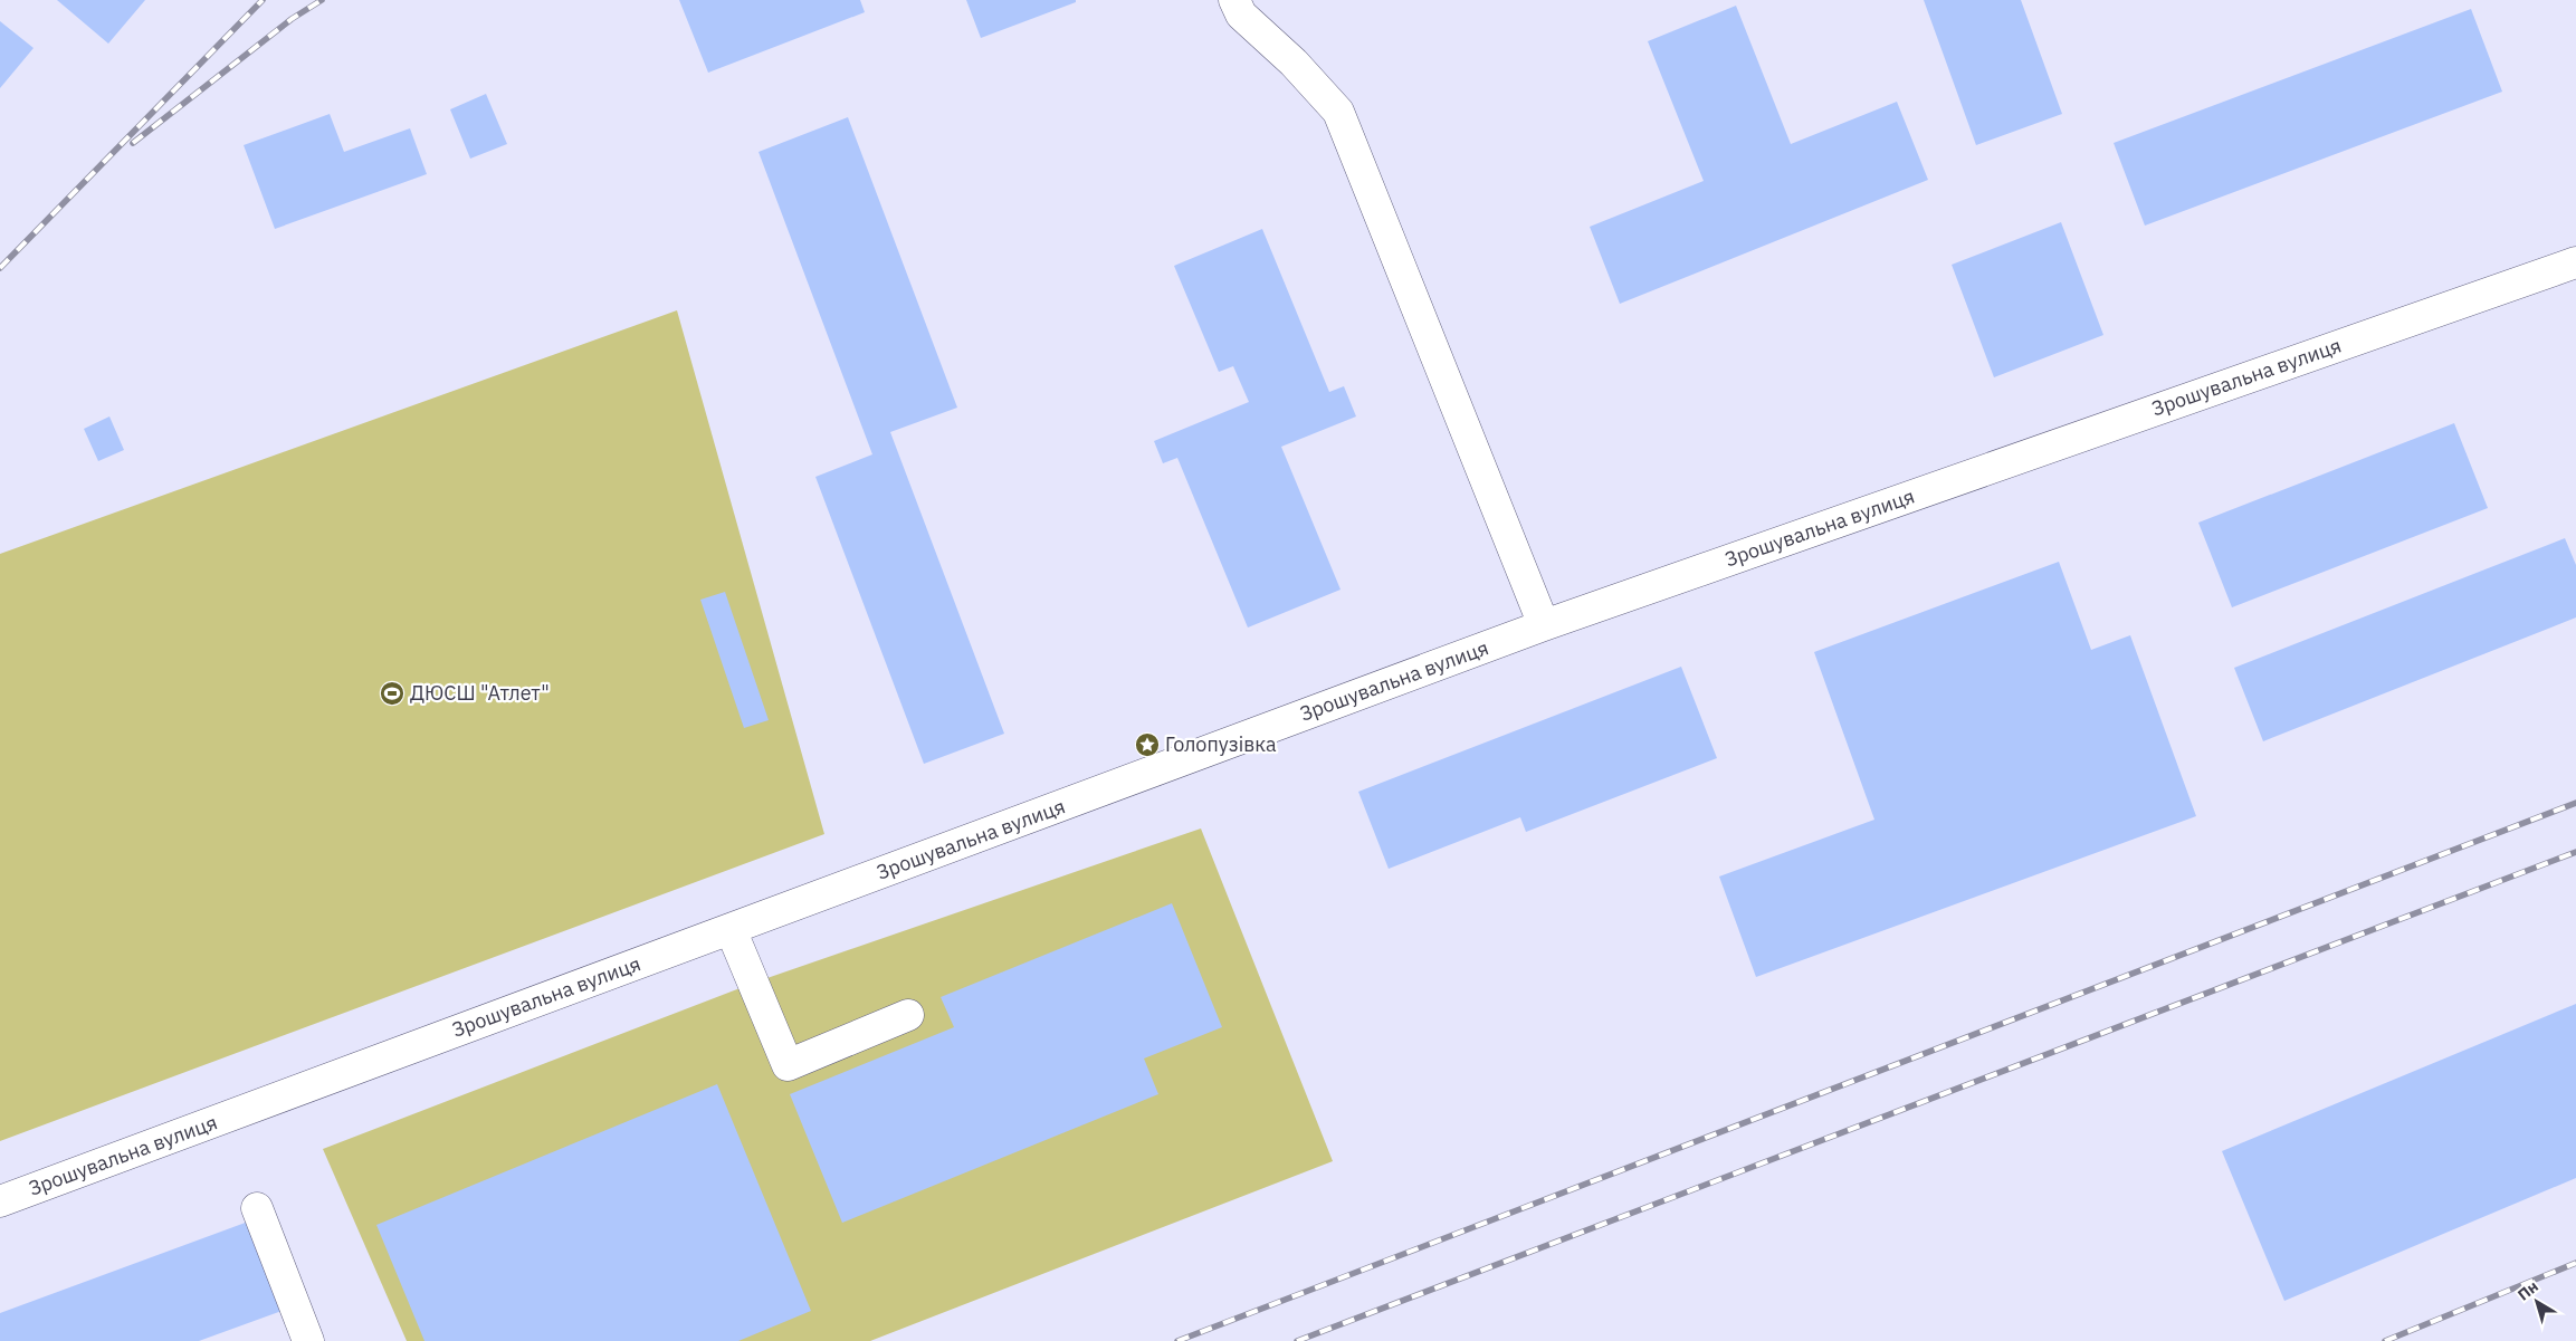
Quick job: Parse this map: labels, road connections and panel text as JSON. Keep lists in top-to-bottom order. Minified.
{"streets":{"street":["Зрошувальна вулиця"]},"places":{"sports":["ДЮСШ \"Атлет\""],"place":["Голопузівка"]},"north":"top left"}
